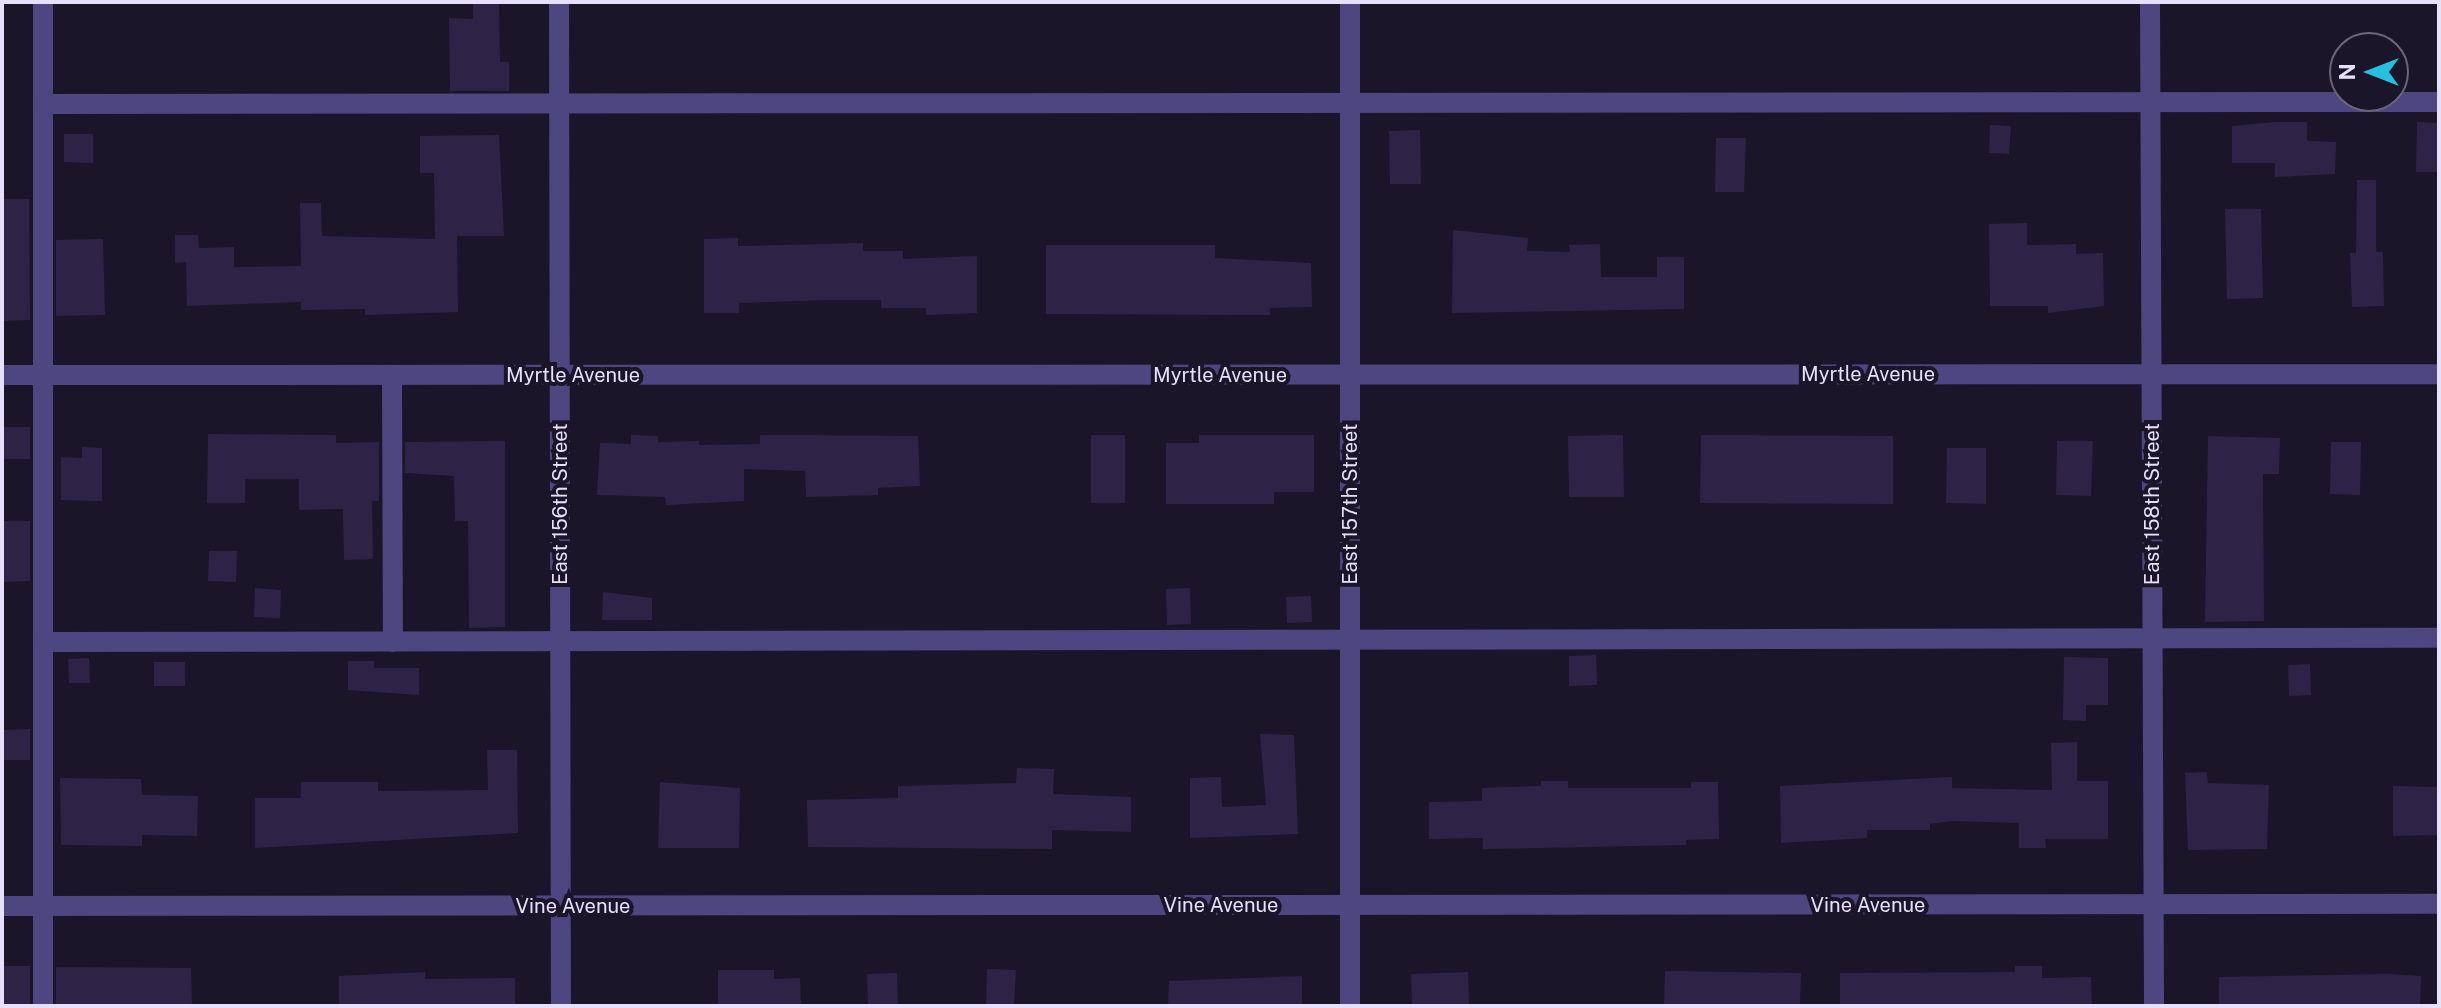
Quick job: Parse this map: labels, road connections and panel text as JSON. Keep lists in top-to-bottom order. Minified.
{"streets":{"street":["Myrtle Avenue","East 156th Street","East 157th Street","East 158th Street","Vine Avenue"]},"crossings":[["Myrtle Avenue","East 156th Street"],["Myrtle Avenue","East 157th Street"],["Myrtle Avenue","East 158th Street"],["East 156th Street","Vine Avenue"],["East 157th Street","Vine Avenue"],["East 158th Street","Vine Avenue"]],"north":"left"}
